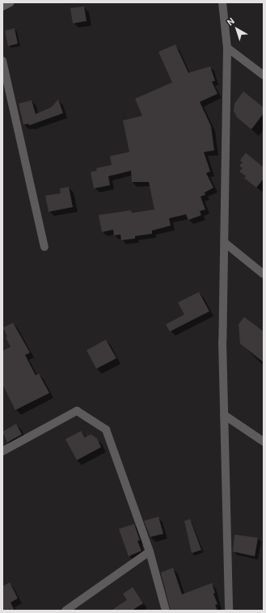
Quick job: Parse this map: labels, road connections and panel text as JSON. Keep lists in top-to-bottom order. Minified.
{"north":"top left"}
